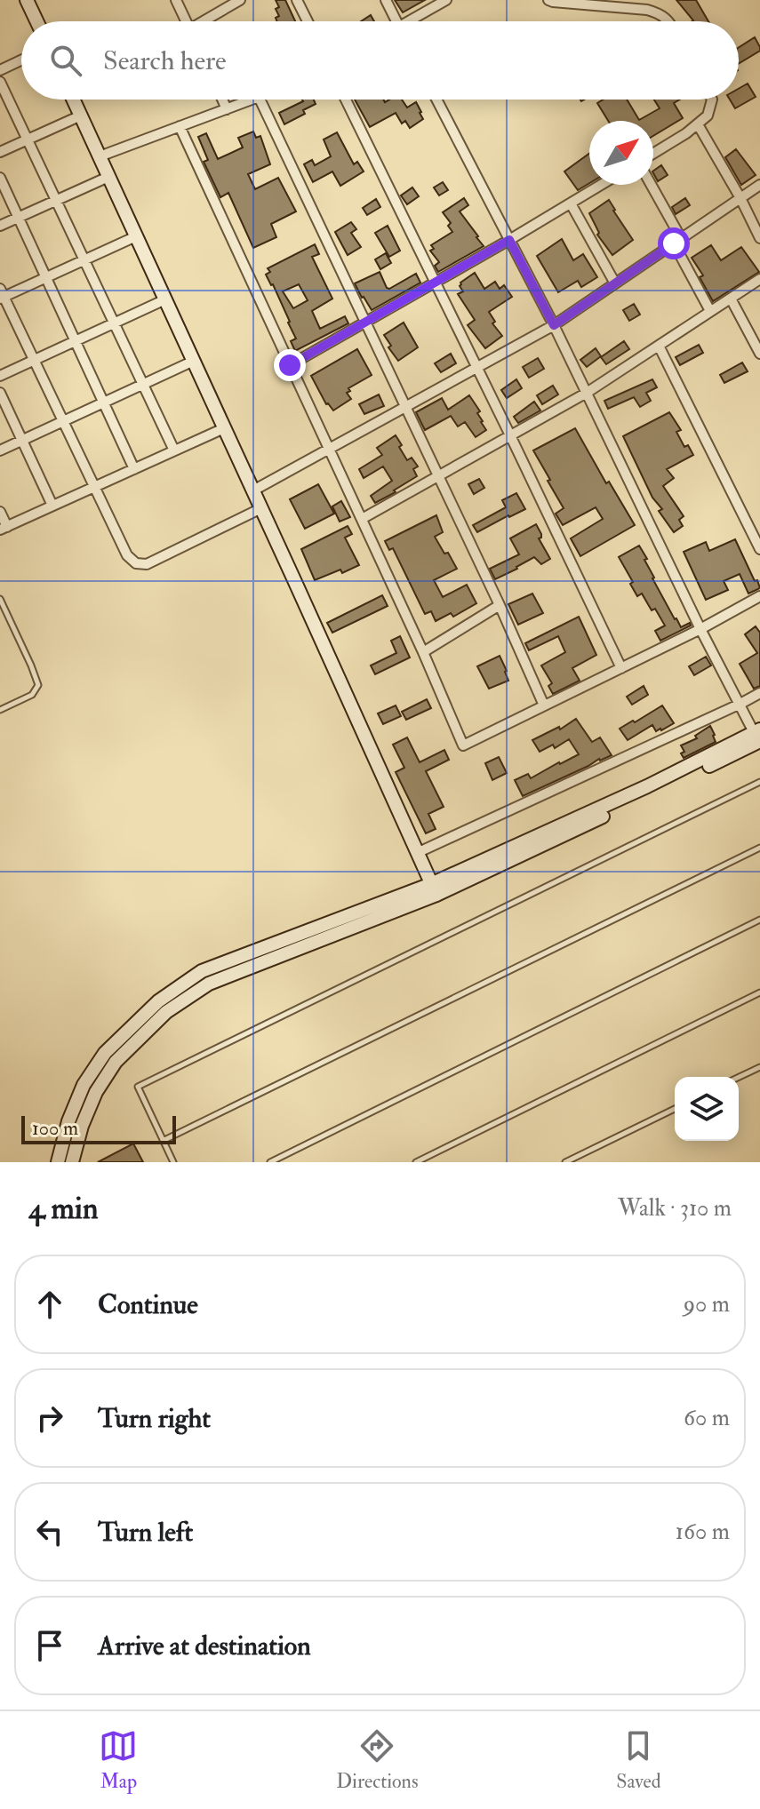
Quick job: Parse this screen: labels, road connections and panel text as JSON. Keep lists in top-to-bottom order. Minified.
{"scale_bar":"100 m","north":"top right","page":{"search":"Search here","scale":"100 m","heading":["4 min","Walk · 310 m"],"list":[["Continue","90 m"],["Turn right","60 m"],["Turn left","160 m"],"Arrive at destination"],"nav":["Map","Directions","Saved"]}}
